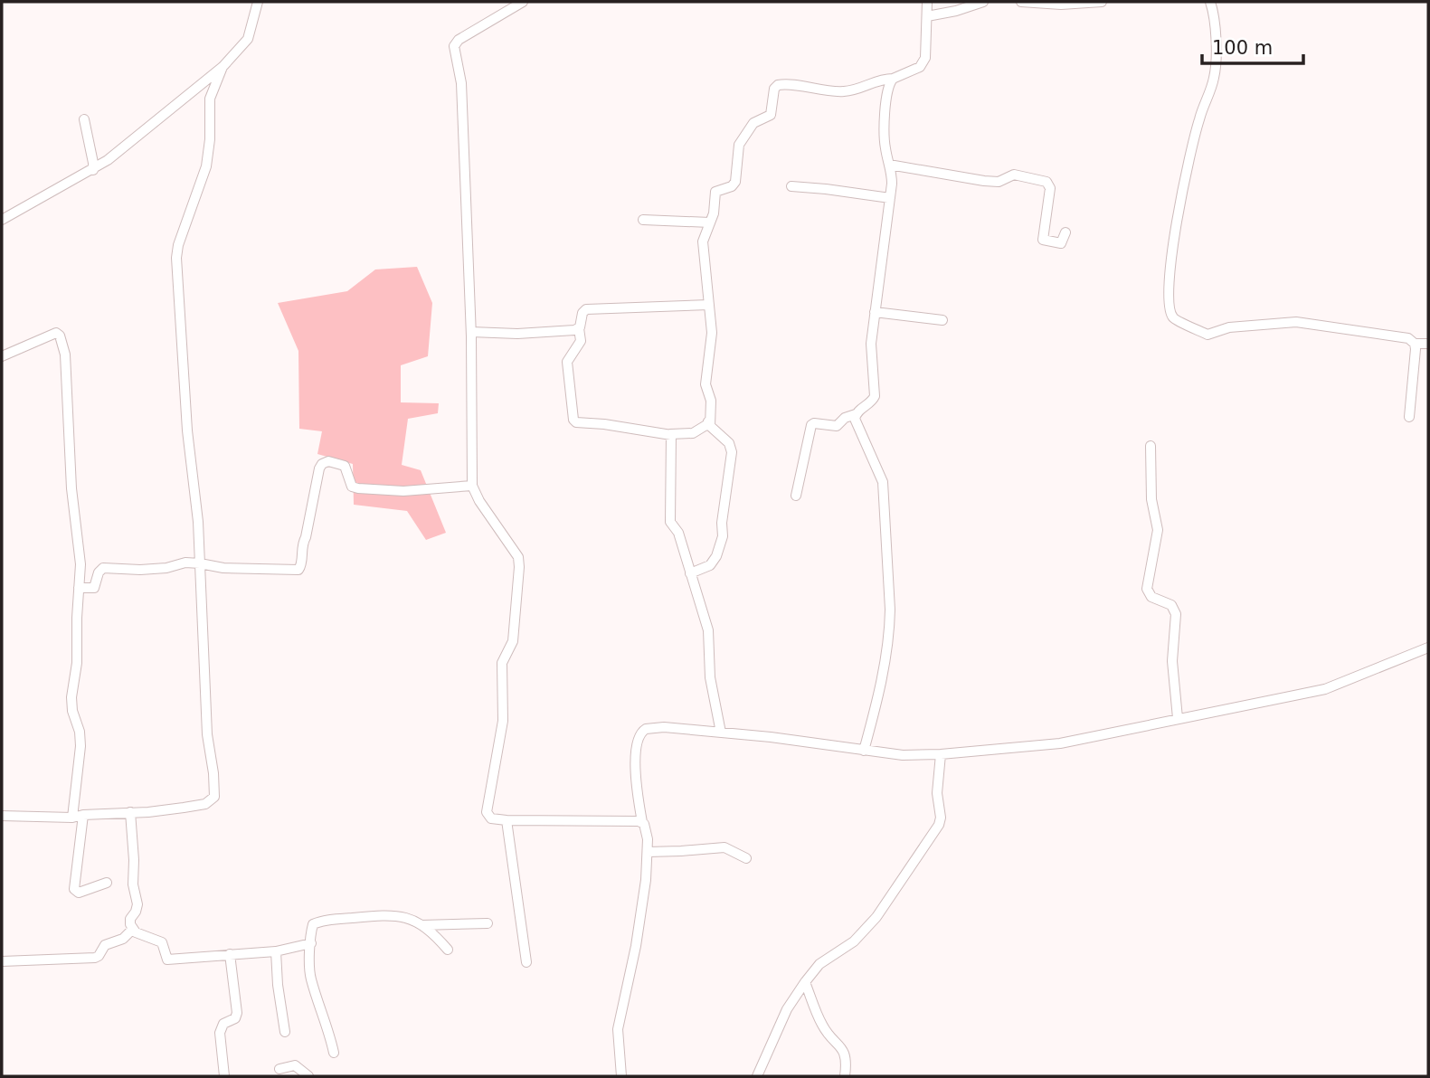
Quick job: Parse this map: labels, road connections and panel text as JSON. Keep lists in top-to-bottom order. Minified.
{"scale_bar":"100 m"}
